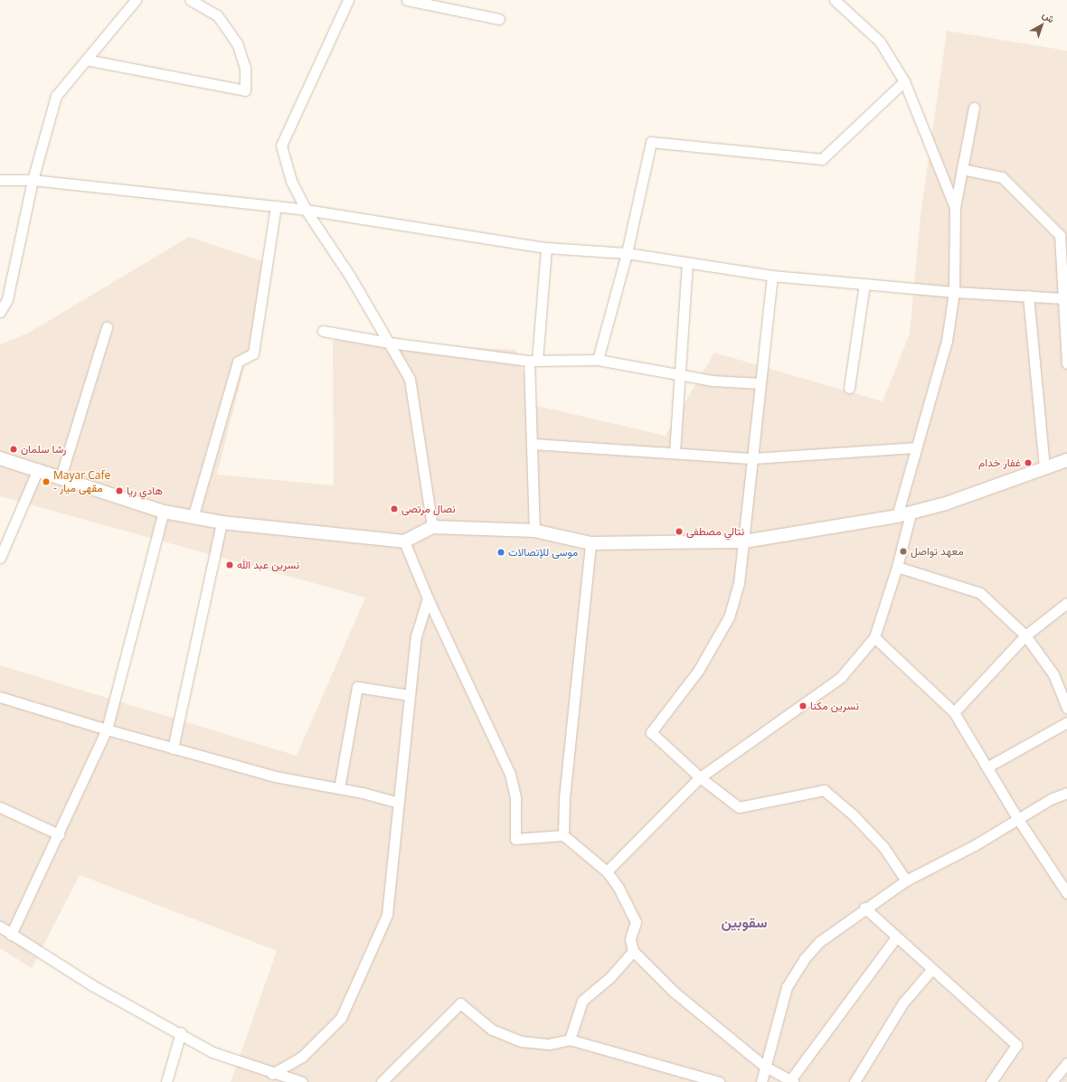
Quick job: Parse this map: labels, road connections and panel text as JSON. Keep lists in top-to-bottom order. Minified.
{"districts":["سقوبين"],"places":["رشا سلمان","غفار خدام","Mayar Cafe - مقهى ميار","هادي ريا","نصال مرتصى","نتالي مصطفى","معهد تواصل","موسى للإتصالات","نسرين عبد الله","نسرين مكنا"],"north":"top right"}
